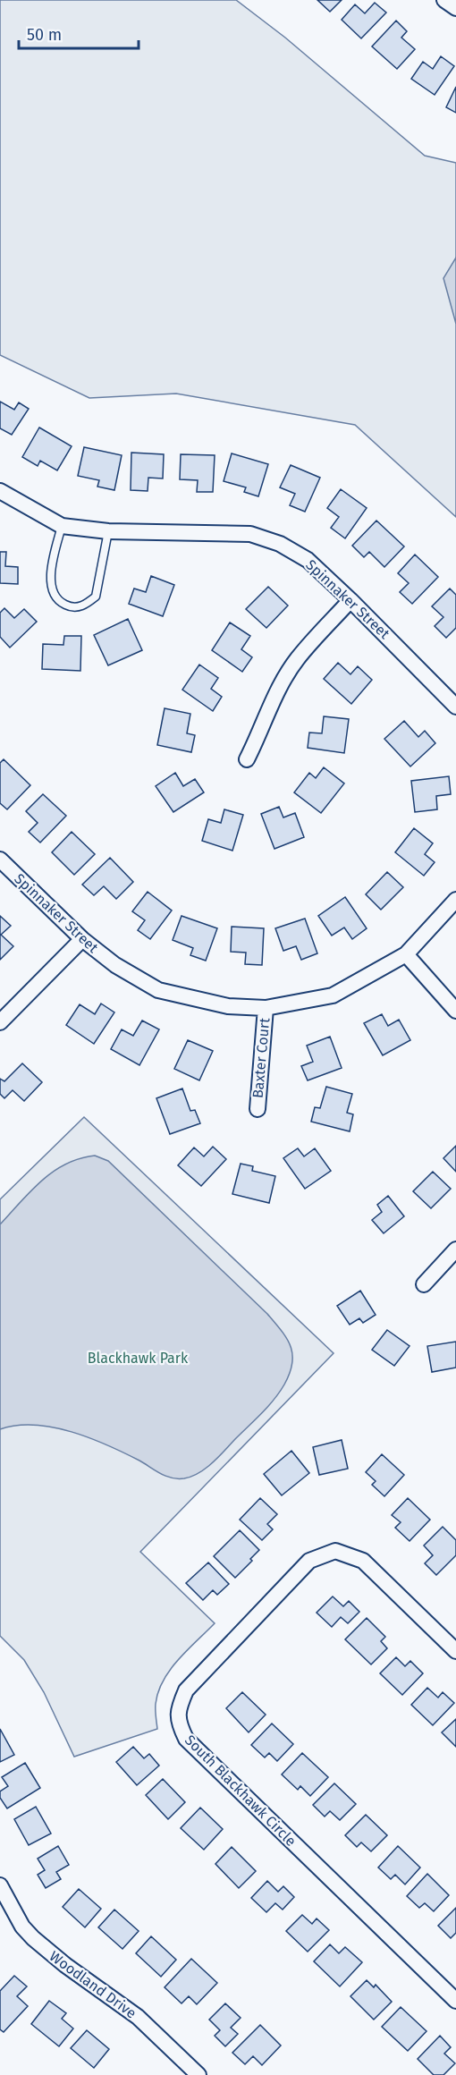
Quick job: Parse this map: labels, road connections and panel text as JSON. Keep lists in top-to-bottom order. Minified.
{"streets":{"street":["Spinnaker Street","Baxter Court","South Blackhawk Circle","Woodland Drive"]},"crossings":[["Spinnaker Street","Baxter Court"]],"parks":["Blackhawk Park"],"scale_bar":"50 m"}
